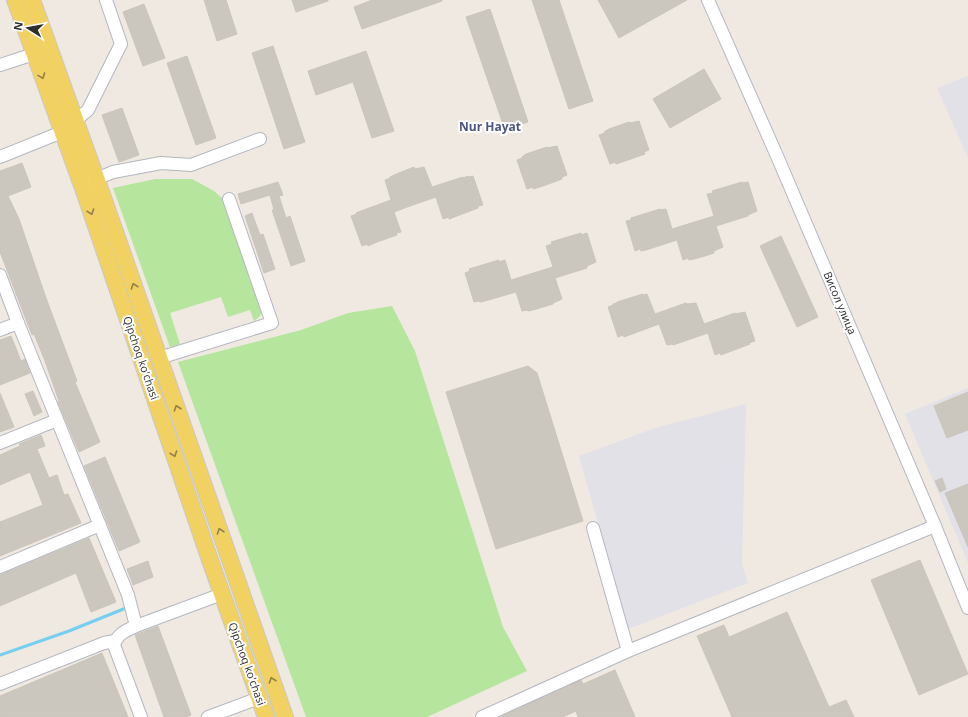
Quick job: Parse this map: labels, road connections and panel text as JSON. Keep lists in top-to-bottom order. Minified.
{"streets":{"main road":["Qipchoq ko'chasi"],"street":["Висол улица"]},"districts":["Nur Hayat"],"north":"left"}
